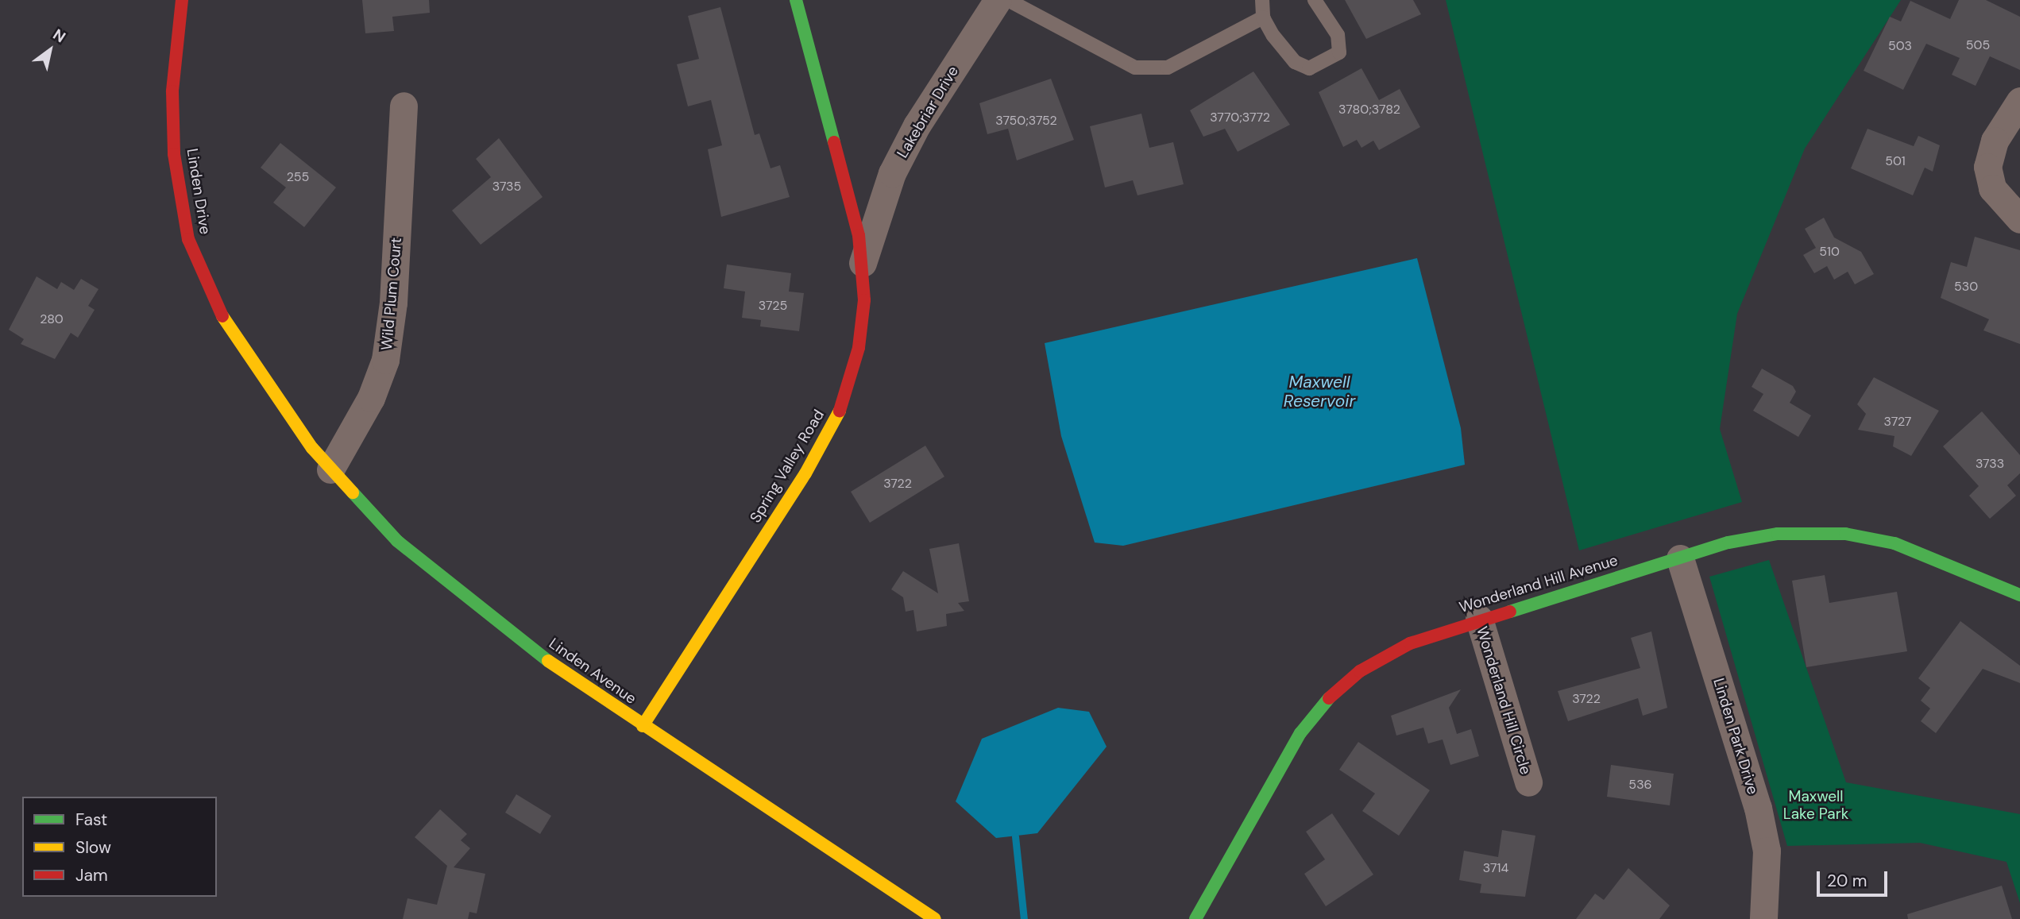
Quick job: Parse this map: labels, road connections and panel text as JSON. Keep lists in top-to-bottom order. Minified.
{"streets":{"street":["Lakebriar Drive","Linden Drive","Wild Plum Court","Spring Valley Road","Wonderland Hill Avenue","Linden Avenue","Wonderland Hill Circle","Linden Park Drive"]},"crossings":[["Lakebriar Drive","Spring Valley Road"],["Linden Drive","Linden Avenue"],["Wild Plum Court","Linden Avenue"],["Spring Valley Road","Linden Avenue"],["Wonderland Hill Avenue","Wonderland Hill Circle"],["Wonderland Hill Avenue","Linden Park Drive"]],"water":["Maxwell Reservoir"],"parks":["Maxwell Lake Park"],"house_numbers":["505","503","3780;3782","3770;3772","3750;3752","501","255","3735","510","530","3725","280","3727","3733","3722","3722","536","3714"],"legend":["Fast","Slow","Jam"],"scale_bar":"20 m","north":"top right"}
